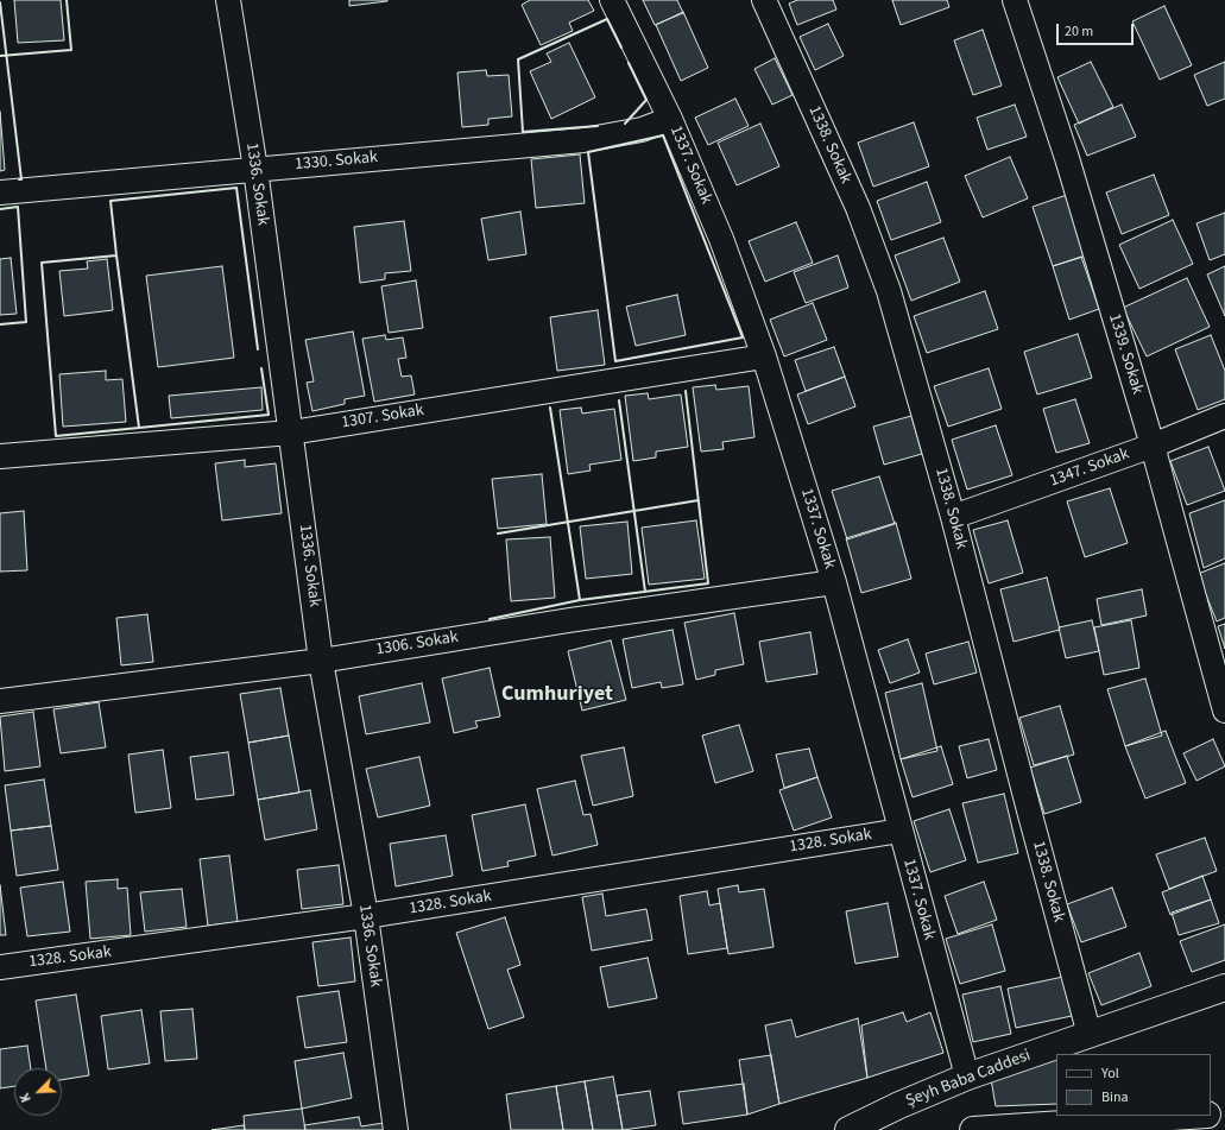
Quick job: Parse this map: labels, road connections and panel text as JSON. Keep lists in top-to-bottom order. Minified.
{"streets":{"street":["1338. Sokak","1330. Sokak","1337. Sokak","1336. Sokak","1339. Sokak","1307. Sokak","1347. Sokak","1306. Sokak","1328. Sokak","Şeyh Baba Caddesi"]},"crossings":[["1338. Sokak","1347. Sokak"],["1338. Sokak","Şeyh Baba Caddesi"],["1330. Sokak","1337. Sokak"],["1330. Sokak","1336. Sokak"],["1337. Sokak","1307. Sokak"],["1337. Sokak","1306. Sokak"],["1337. Sokak","1328. Sokak"],["1337. Sokak","Şeyh Baba Caddesi"],["1336. Sokak","1307. Sokak"],["1336. Sokak","1306. Sokak"],["1336. Sokak","1328. Sokak"],["1339. Sokak","1347. Sokak"]],"districts":["Cumhuriyet"],"legend":["Yol","Bina"],"scale_bar":"20 m","north":"bottom left"}
